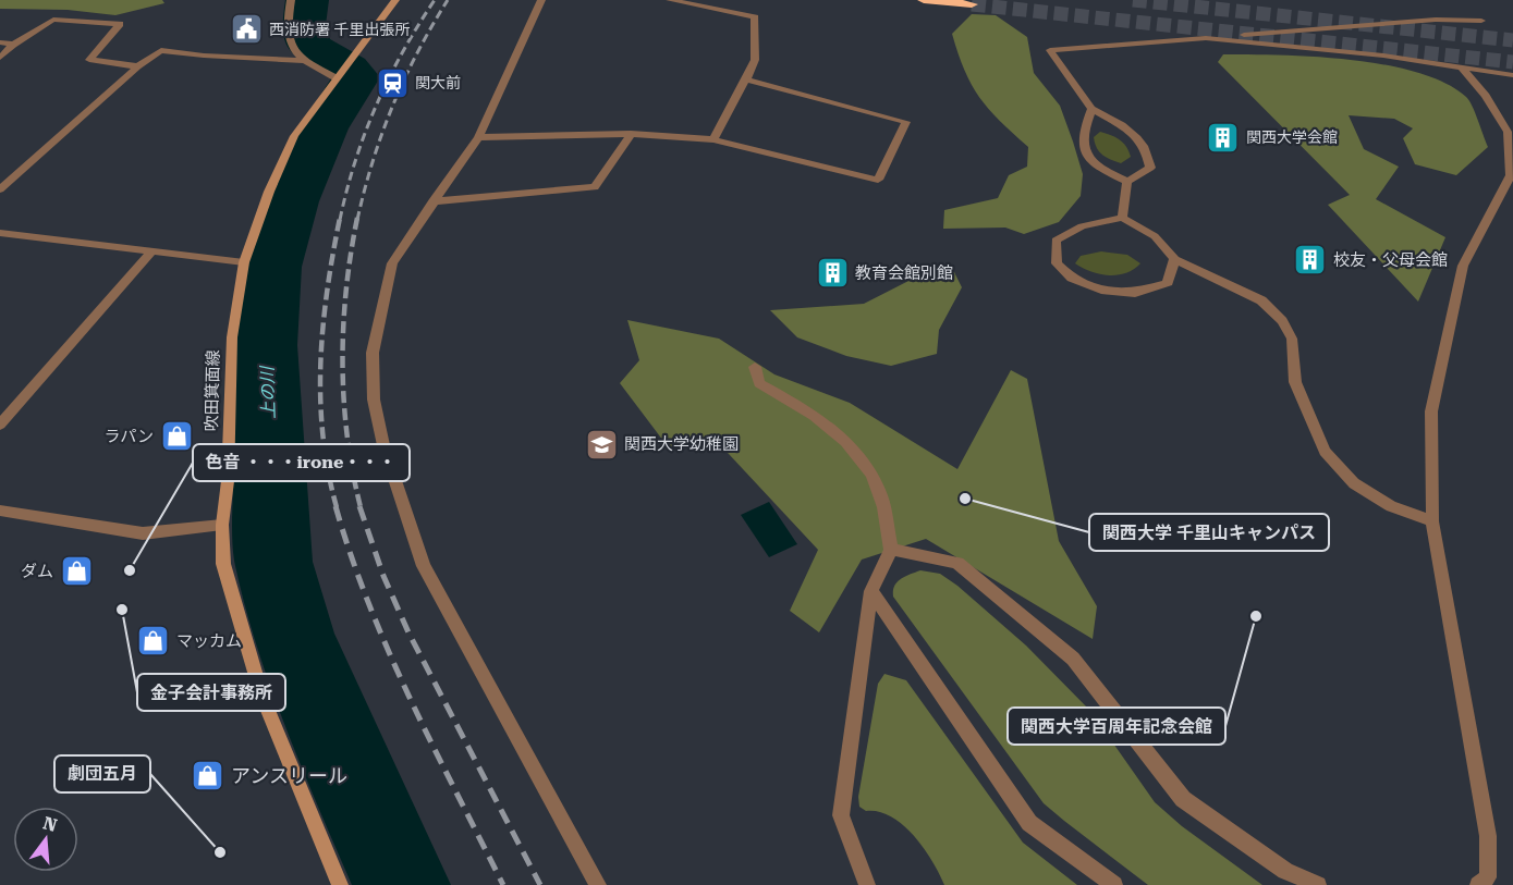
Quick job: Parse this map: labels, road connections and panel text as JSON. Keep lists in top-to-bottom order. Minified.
{"streets":{"main road":["吹田箕面線"]},"water":["上の川"],"places":{"public building":["西消防署 千里出張所"],"station":["関大前"],"building":["関西大学会館","校友・父母会館","教育会館別館"],"shop":["ラパン","ダム","マッカム","アンスリール"],"school or university":["関西大学幼稚園"],"other":["関西大学 千里山キャンパス","色音 ・・・irone・・・","金子会計事務所","関西大学百周年記念会館","劇団五月"]},"north":"top"}
